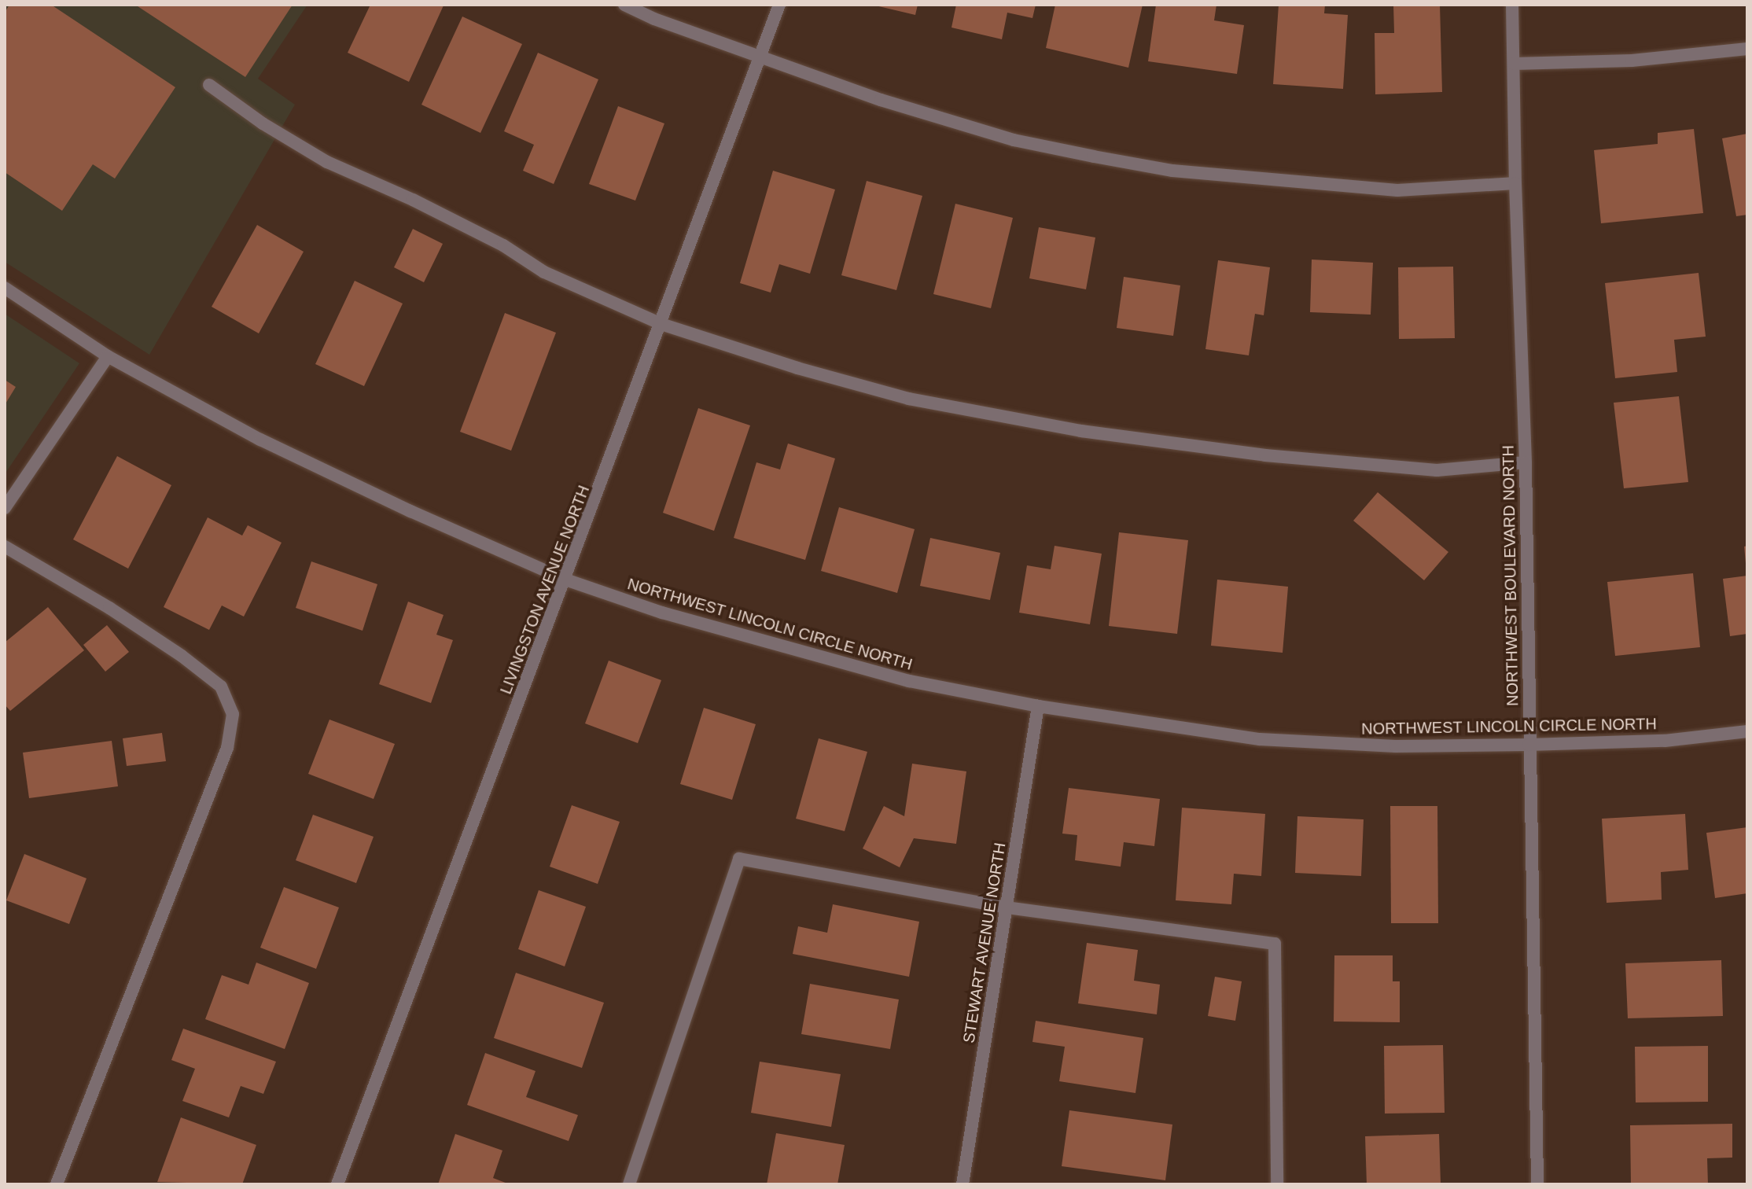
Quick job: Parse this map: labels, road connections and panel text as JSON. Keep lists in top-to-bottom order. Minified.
{"streets":{"street":["NORTHWEST BOULEVARD NORTH","LIVINGSTON AVENUE NORTH","NORTHWEST LINCOLN CIRCLE NORTH","STEWART AVENUE NORTH"]},"crossings":[["NORTHWEST BOULEVARD NORTH","NORTHWEST LINCOLN CIRCLE NORTH"],["LIVINGSTON AVENUE NORTH","NORTHWEST LINCOLN CIRCLE NORTH"],["NORTHWEST LINCOLN CIRCLE NORTH","STEWART AVENUE NORTH"]]}
